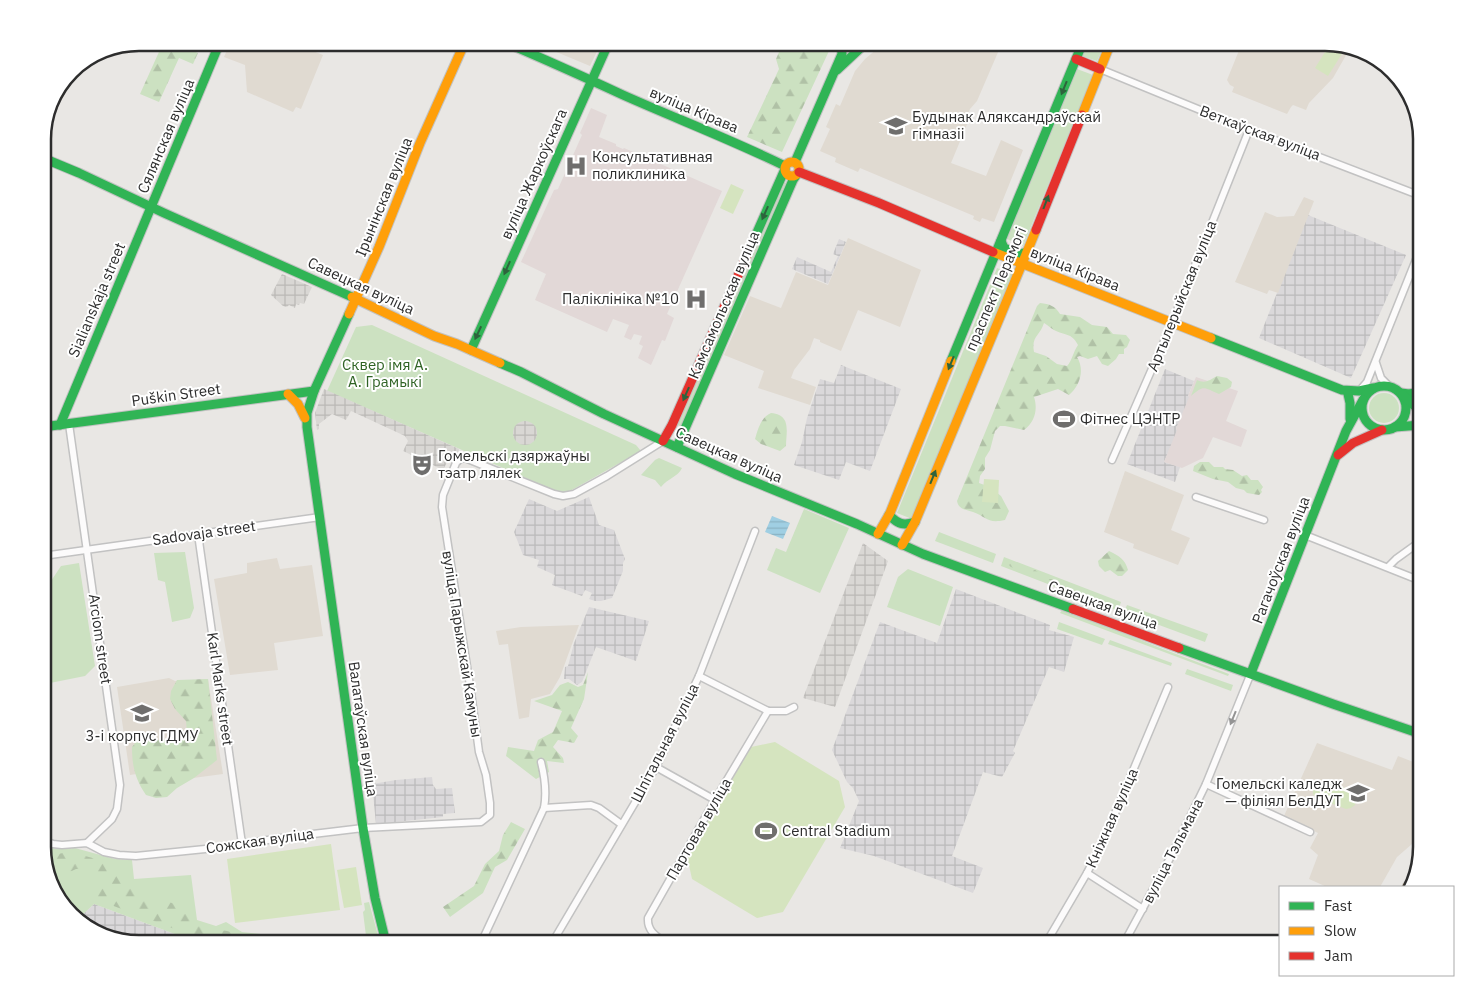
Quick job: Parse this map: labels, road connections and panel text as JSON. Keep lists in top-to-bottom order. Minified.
{"streets":{"main road":["вуліца Кірава","Сялянская вуліца","Ірынінская вуліца","Савецкая вуліца","праспект Перамогі","Камсамольская вуліца","Puškin Street","Рагачоўская вуліца","Валатаўская вуліца"],"street":["Веткаўская вуліца","Артылерыйская вуліца","Sadovaja street","Arciom street","вуліца Парыжскай Камуны","Karl Marks street","Шпітальная вуліца","Кніжная вуліца","Партовая вуліца","Сожская вуліца","вуліца Тэльмана"]},"crossings":[["вуліца Кірава","праспект Перамогі"],["вуліца Кірава","Артылерыйская вуліца"],["вуліца Кірава","Камсамольская вуліца"],["вуліца Кірава","Рагачоўская вуліца"],["Веткаўская вуліца","праспект Перамогі"],["Веткаўская вуліца","Артылерыйская вуліца"],["Сялянская вуліца","Савецкая вуліца"],["Сялянская вуліца","Puškin Street"],["Сялянская вуліца","Arciom street"],["Ірынінская вуліца","Савецкая вуліца"],["Ірынінская вуліца","Puškin Street"],["Ірынінская вуліца","Валатаўская вуліца"],["Савецкая вуліца","праспект Перамогі"],["Савецкая вуліца","Камсамольская вуліца"],["Савецкая вуліца","Рагачоўская вуліца"],["Савецкая вуліца","вуліца Тэльмана"],["Puškin Street","Arciom street"],["Puškin Street","Валатаўская вуліца"],["Sadovaja street","Arciom street"],["Sadovaja street","Karl Marks street"],["Sadovaja street","Валатаўская вуліца"],["Рагачоўская вуліца","вуліца Тэльмана"],["Arciom street","Сожская вуліца"],["вуліца Парыжскай Камуны","Сожская вуліца"],["Karl Marks street","Сожская вуліца"],["Валатаўская вуліца","Сожская вуліца"]],"one_way":["вуліца Тэльмана"],"parks":["Сквер імя А. А. Грамыкі"],"places":{"school or university":["Будынак Аляксандраўскай гімназіі","3-і корпус ГДМУ","Гомельскі каледж — філіял БелДУТ"],"hospital":["Консультативная поликлиника","Паліклініка №10"],"sports":["Фітнес ЦЭНТР","Central Stadium"],"theatre":["Гомельскі дзяржаўны тэатр лялек"]},"legend":["Fast","Slow","Jam"]}
